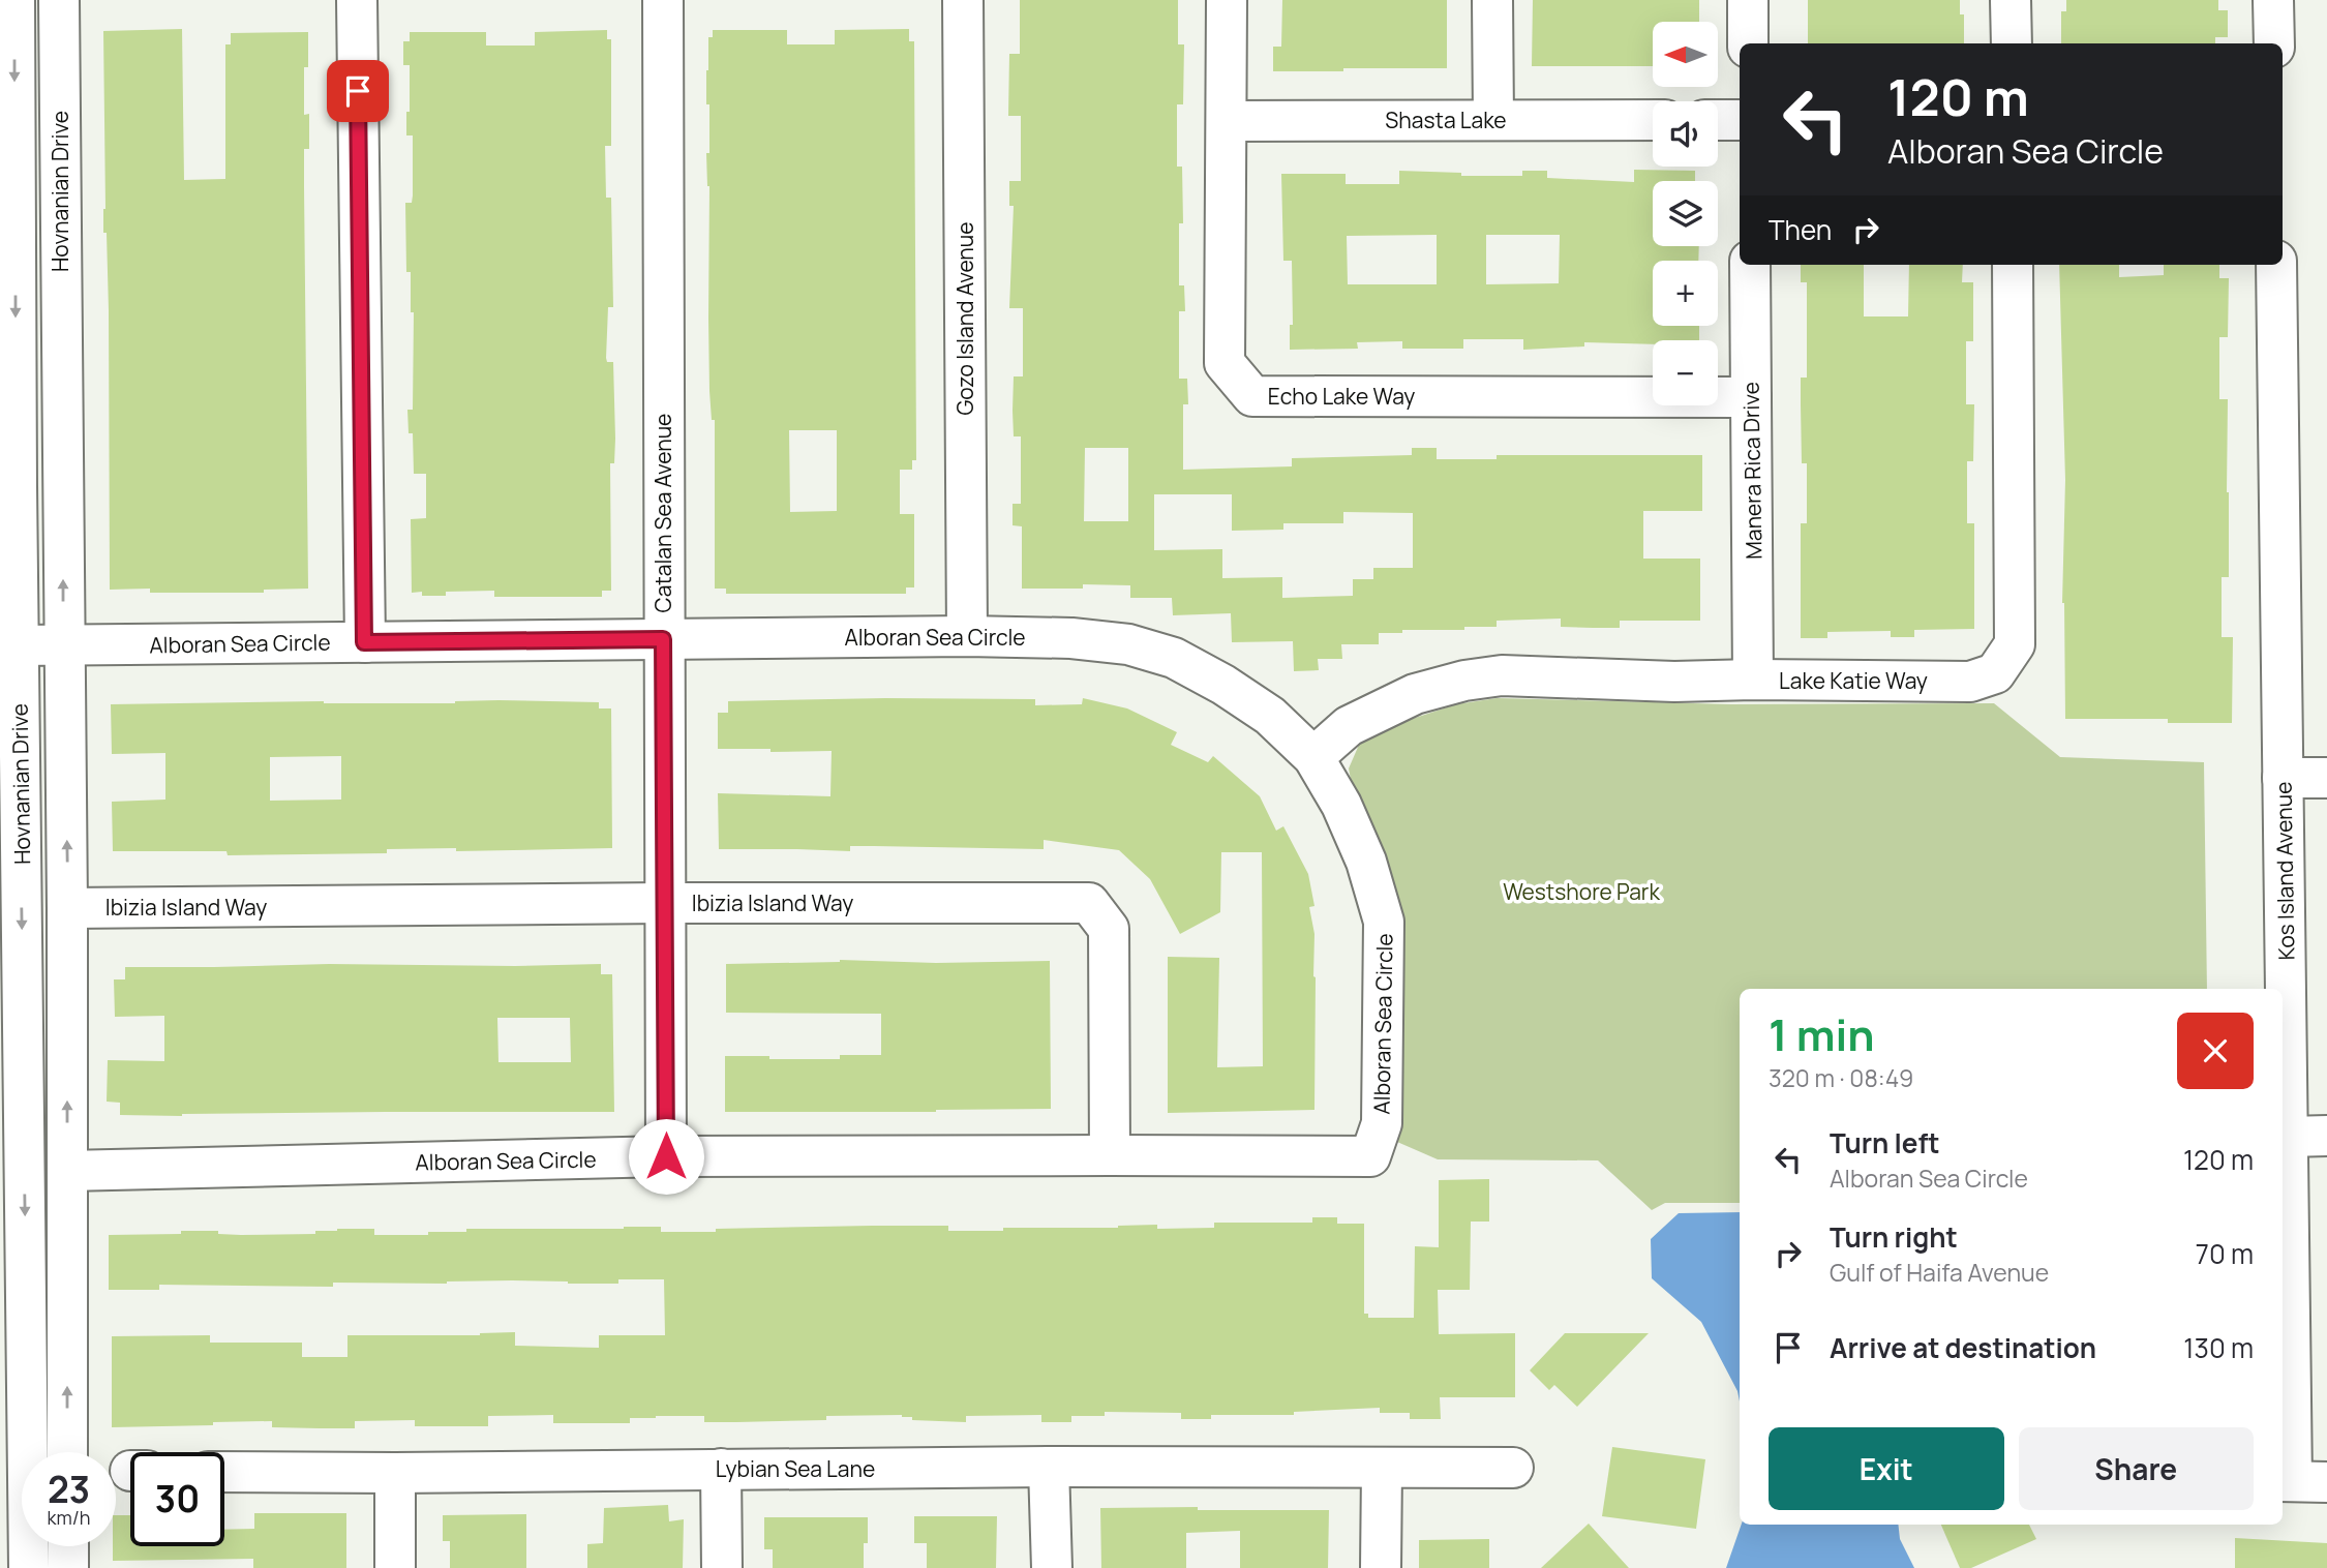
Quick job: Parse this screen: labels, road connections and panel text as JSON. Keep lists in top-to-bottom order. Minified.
{"streets":{"street":["Shasta Lake","Hovnanian Drive","Gozo Island Avenue","Echo Lake Way","Manera Rica Drive","Catalan Sea Avenue","Alboran Sea Circle","Lake Katie Way","Kos Island Avenue","Ibizia Island Way","Lybian Sea Lane"]},"crossings":[["Shasta Lake","Echo Lake Way"],["Hovnanian Drive","Alboran Sea Circle"],["Hovnanian Drive","Ibizia Island Way"],["Gozo Island Avenue","Alboran Sea Circle"],["Echo Lake Way","Manera Rica Drive"],["Manera Rica Drive","Lake Katie Way"],["Catalan Sea Avenue","Alboran Sea Circle"],["Catalan Sea Avenue","Ibizia Island Way"],["Alboran Sea Circle","Lake Katie Way"],["Alboran Sea Circle","Ibizia Island Way"]],"parks":["Westshore Park"],"north":"left","page":{"map_buttons":["+","−"],"turn":["120 m","Alboran Sea Circle"],"then":"Then","heading":["1 min","320 m · 08:49"],"list":[{"name":"Turn left","note":"Alboran Sea Circle","value":"120 m"},{"name":"Turn right","note":"Gulf of Haifa Avenue","value":"70 m"},{"name":"Arrive at destination","value":"130 m"}],"buttons":["Exit","Share"],"speed":"23 km/h","limit":"30"}}
